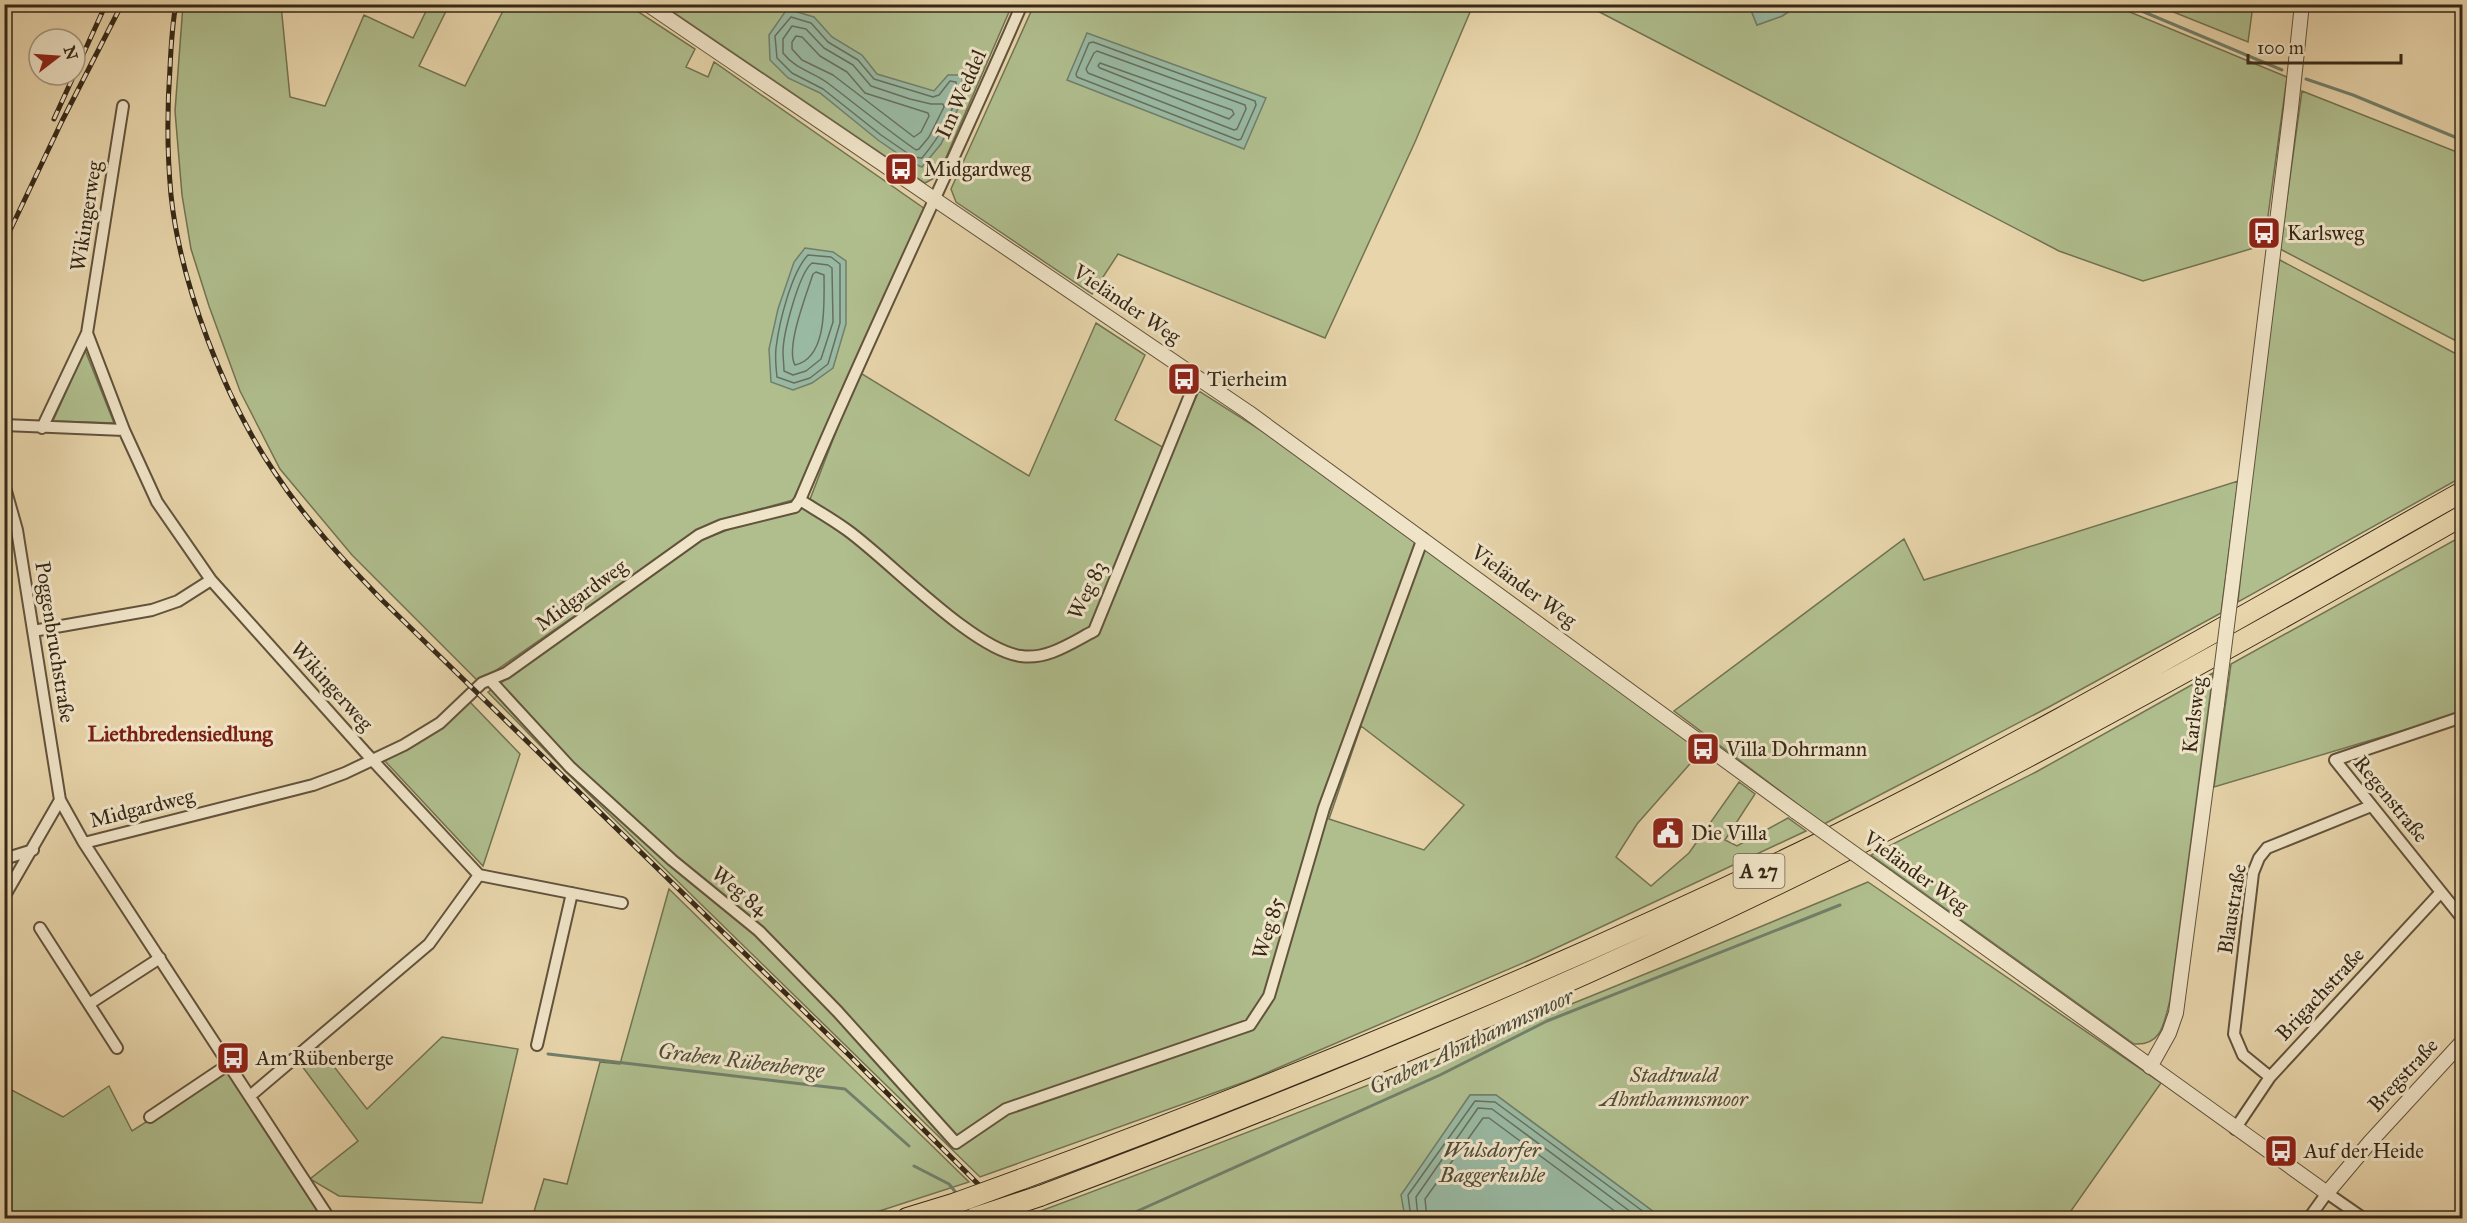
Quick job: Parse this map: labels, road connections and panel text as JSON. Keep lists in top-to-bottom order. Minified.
{"streets":{"highway":["A 27"],"street":["Im Weddel","Wikingerweg","Vieländer Weg","Weg 83","Midgardweg","Poggenbruchstraße","Karlsweg","Regenstraße","Weg 84","Blaustraße","Weg 85","Brigachstraße","Bregstraße"]},"crossings":[["Im Weddel","Vieländer Weg"],["Wikingerweg","Midgardweg"],["Vieländer Weg","Weg 83"],["Vieländer Weg","Karlsweg"],["Vieländer Weg","Weg 85"],["Vieländer Weg","Brigachstraße"],["Vieländer Weg","Bregstraße"],["Weg 83","Midgardweg"],["Midgardweg","Poggenbruchstraße"],["Midgardweg","Weg 84"],["Regenstraße","Blaustraße"],["Regenstraße","Brigachstraße"],["Weg 84","Weg 85"],["Blaustraße","Brigachstraße"]],"districts":["Liethbredensiedlung"],"water":["Graben Ahnthammsmoor","Graben Rübenberge","Wulsdorfer Baggerkuhle"],"parks":["Stadtwald Ahnthammsmoor"],"places":{"bus stop":["Midgardweg","Karlsweg","Tierheim","Villa Dohrmann","Am Rübenberge","Auf der Heide"],"public building":["Die Villa"]},"scale_bar":"100 m","north":"right"}
